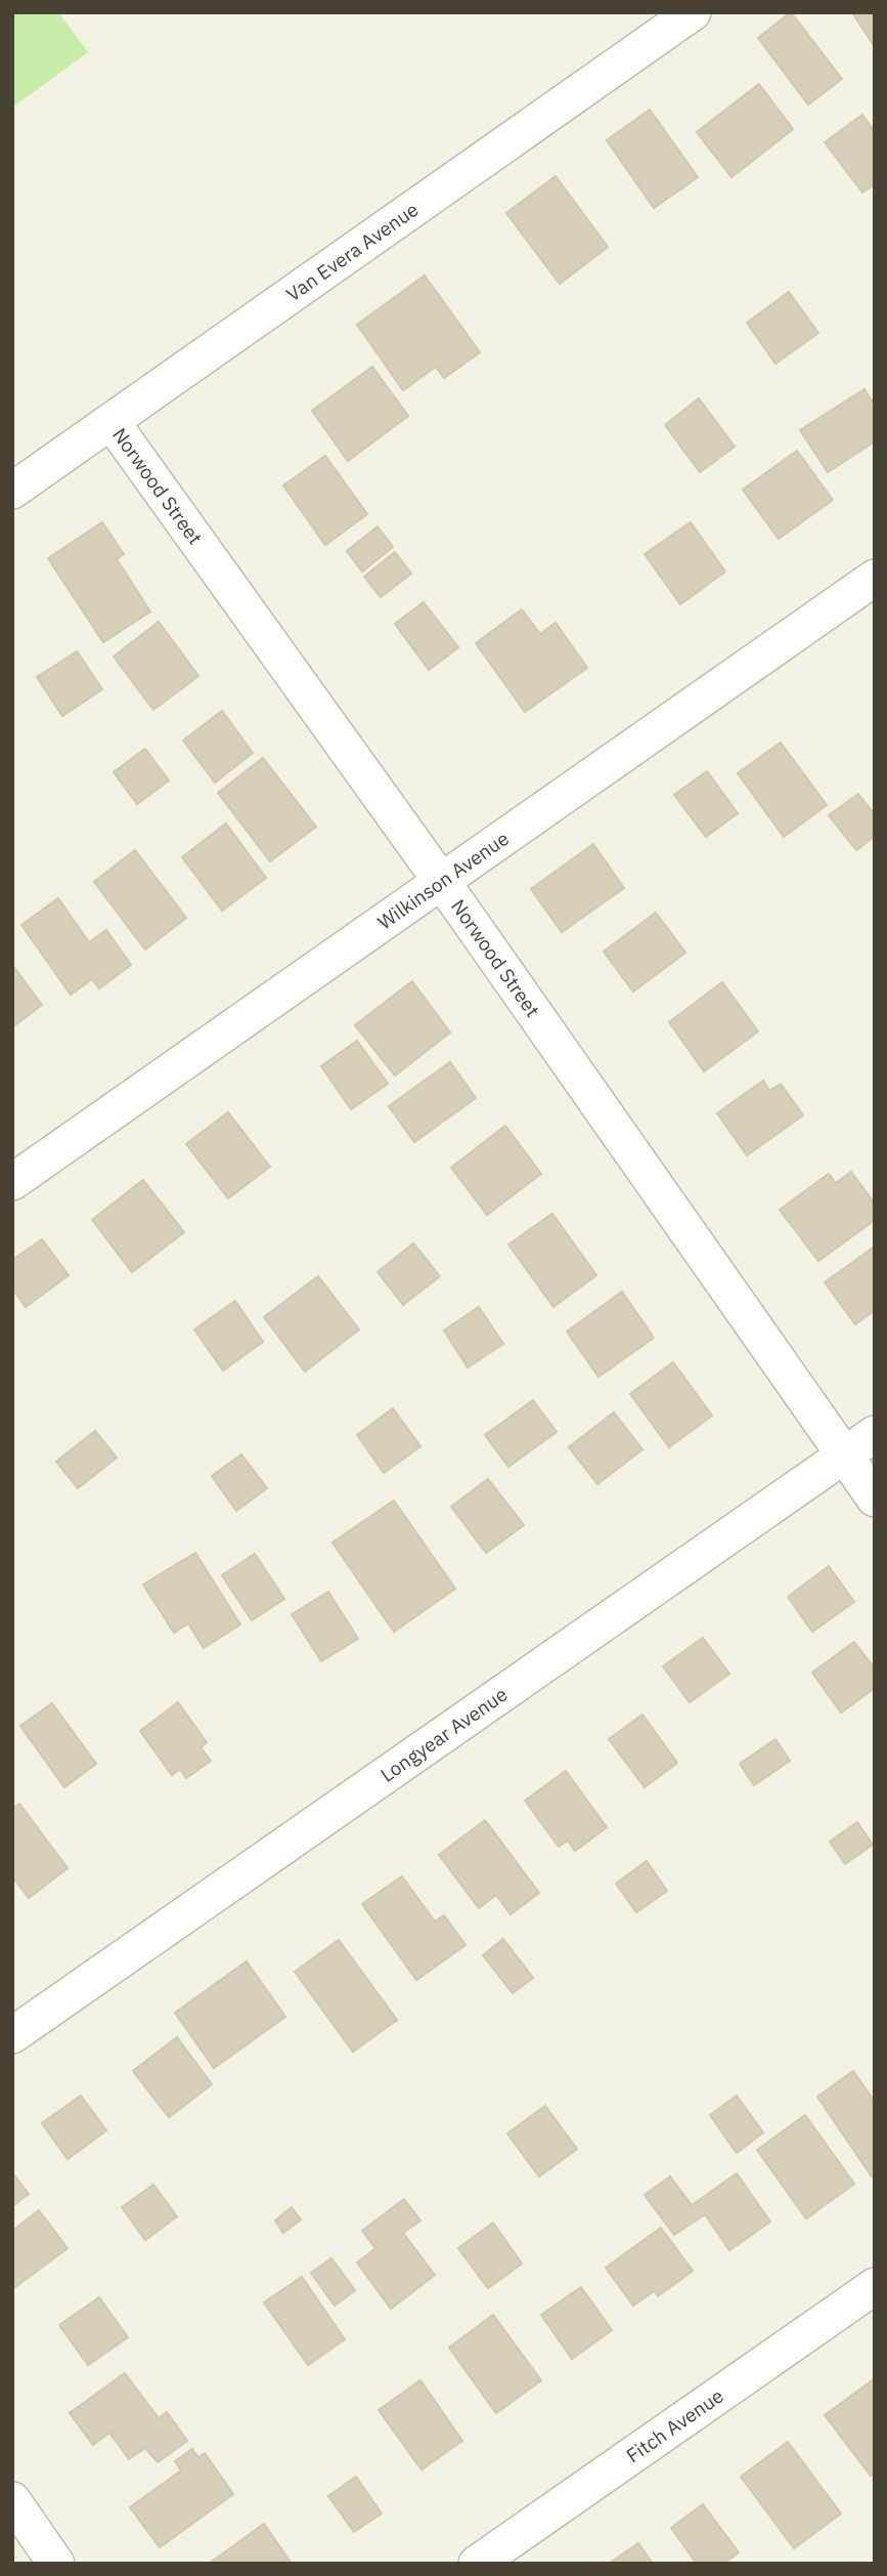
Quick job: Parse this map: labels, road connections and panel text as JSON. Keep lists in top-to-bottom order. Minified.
{"streets":{"street":["Van Evera Avenue","Norwood Street","Wilkinson Avenue","Longyear Avenue","Fitch Avenue"]},"crossings":[["Van Evera Avenue","Norwood Street"],["Norwood Street","Wilkinson Avenue"],["Norwood Street","Longyear Avenue"]]}
